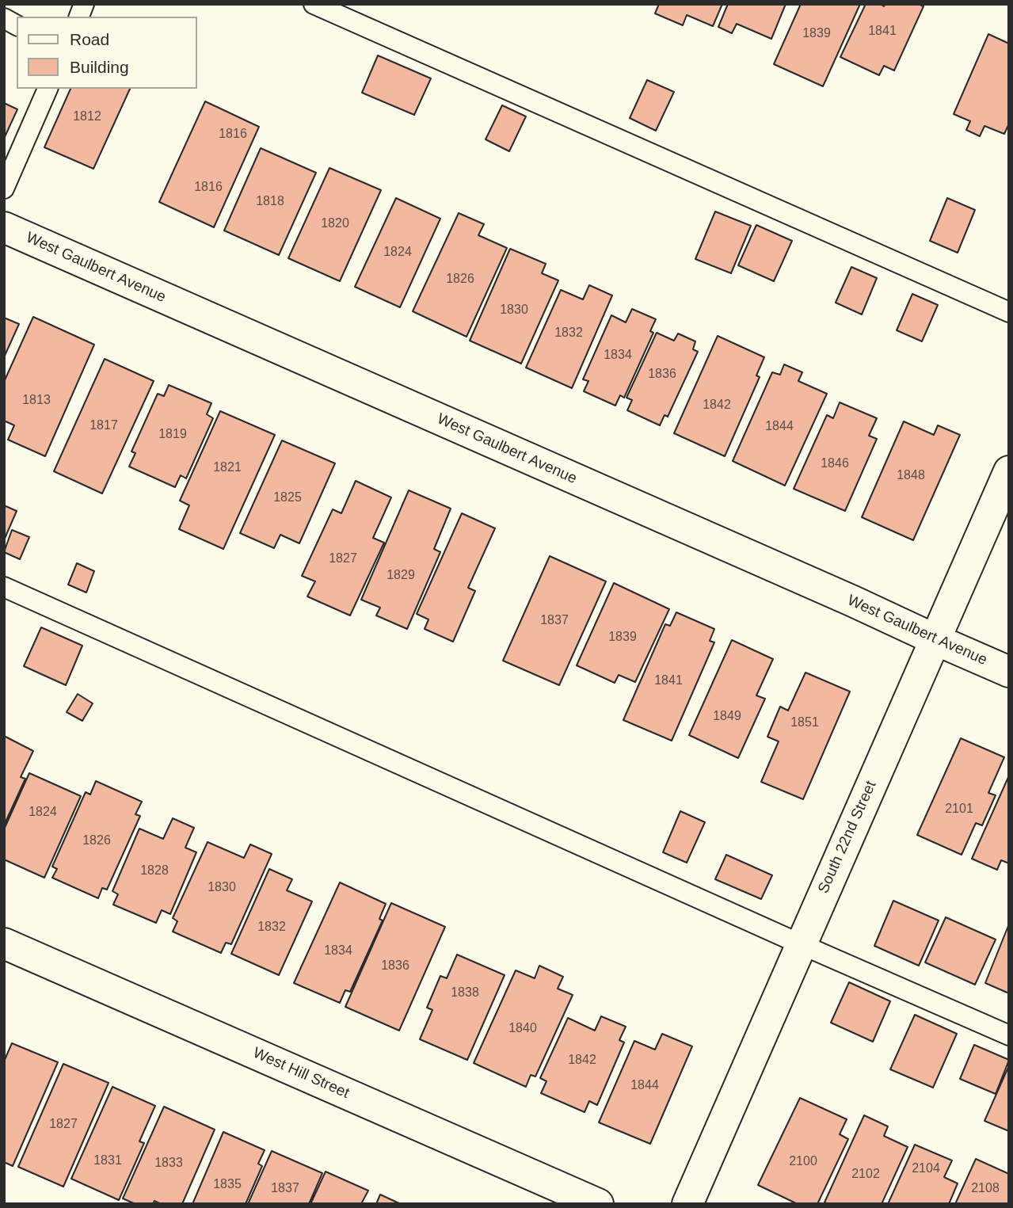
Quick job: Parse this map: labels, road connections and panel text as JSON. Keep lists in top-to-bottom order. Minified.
{"streets":{"street":["West Gaulbert Avenue","South 22nd Street","West Hill Street"]},"crossings":[["West Gaulbert Avenue","South 22nd Street"]],"house_numbers":["1841","1839","1812","1816","1816","1818","1820","1824","1826","1830","1832","1834","1836","1813","1842","1817","1844","1819","1846","1821","1848","1825","1827","1829","1837","1839","1841","1849","1851","2101","1824","1826","1828","1830","1832","1834","1836","1838","1840","1842","1844","1827","1831","2100","1833","2104","2102","1835","1837","2108"],"legend":["Road","Building"]}
